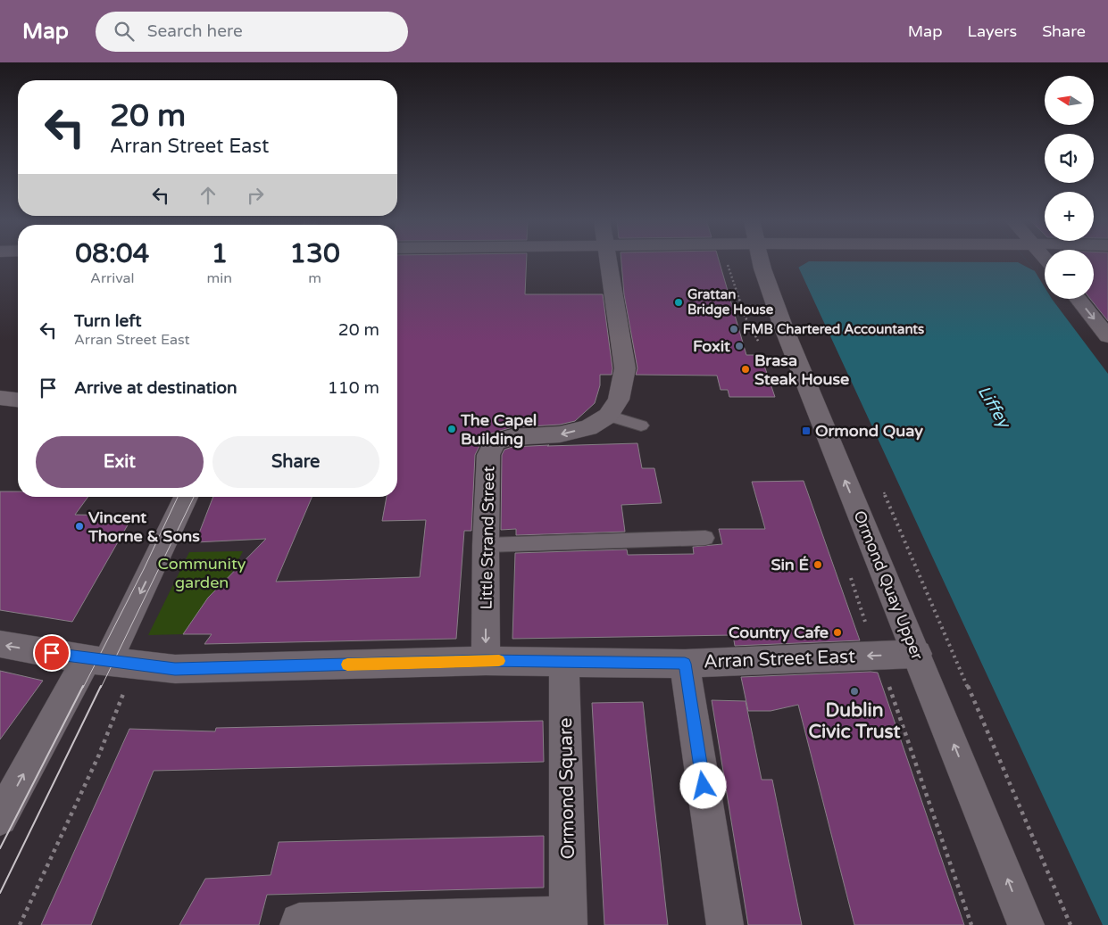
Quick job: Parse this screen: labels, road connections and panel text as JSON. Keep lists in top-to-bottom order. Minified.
{"streets":{"street":["Little Strand Street","Ormond Quay Upper","Arran Street East","Ormond Square"]},"crossings":[["Little Strand Street","Arran Street East"],["Ormond Quay Upper","Arran Street East"],["Arran Street East","Ormond Square"]],"one_way":["Little Strand Street","Ormond Quay Upper","Arran Street East"],"water":["Liffey"],"parks":["Community garden"],"places":{"other":["Grattan Bridge House","FMB Chartered Accountants","Foxit","Brasa Steak House","The Capel Building","Vincent Thorne & Sons","Sin É","Country Cafe","Dublin Civic Trust"],"transit":["Ormond Quay"]},"north":"left","page":{"header":"Map","search":"Search here","nav":["Map","Layers","Share"],"map_buttons":["+","−"],"turn":["20 m","Arran Street East"],"eta":["08:04","Arrival","1","min","130","m"],"list":[{"name":"Turn left","note":"Arran Street East","value":"20 m"},{"name":"Arrive at destination","value":"110 m"}],"buttons":["Exit","Share"]}}
